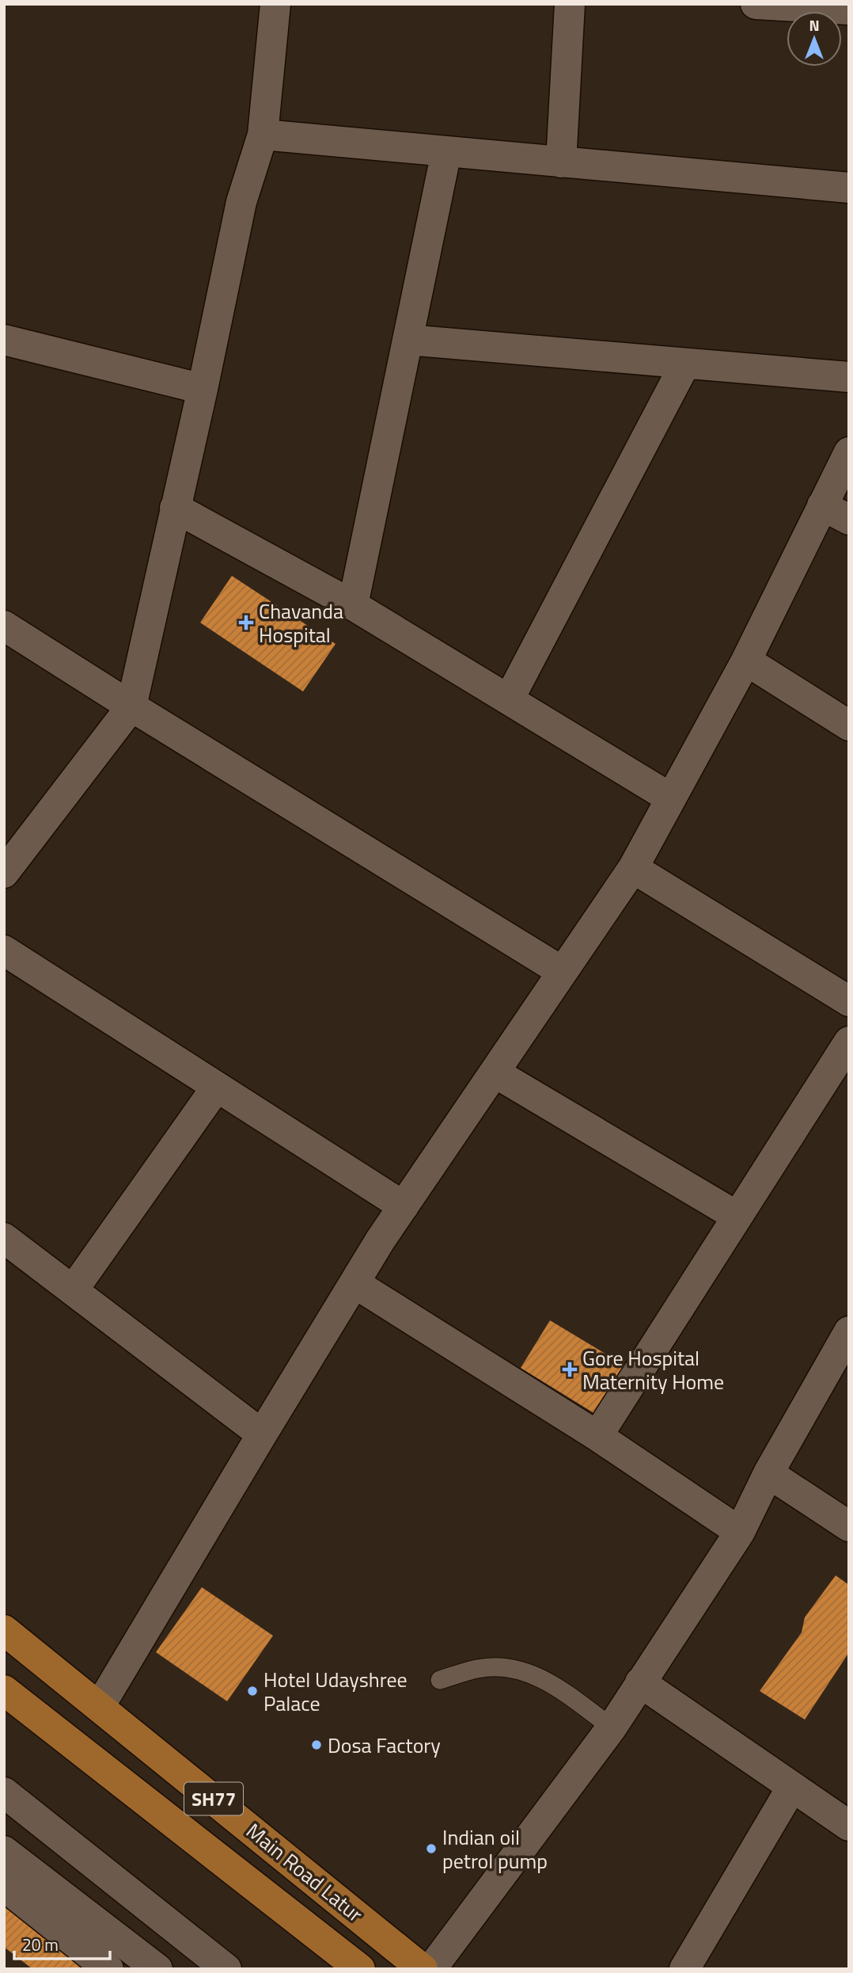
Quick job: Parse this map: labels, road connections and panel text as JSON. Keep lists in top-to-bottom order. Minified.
{"streets":{"main road":["SH77","Main Road Latur"]},"places":{"health":["Chavanda Hospital","Gore Hospital Maternity Home"],"other":["Hotel Udayshree Palace","Dosa Factory","Indian oil petrol pump"]},"scale_bar":"20 m","north":"top"}
